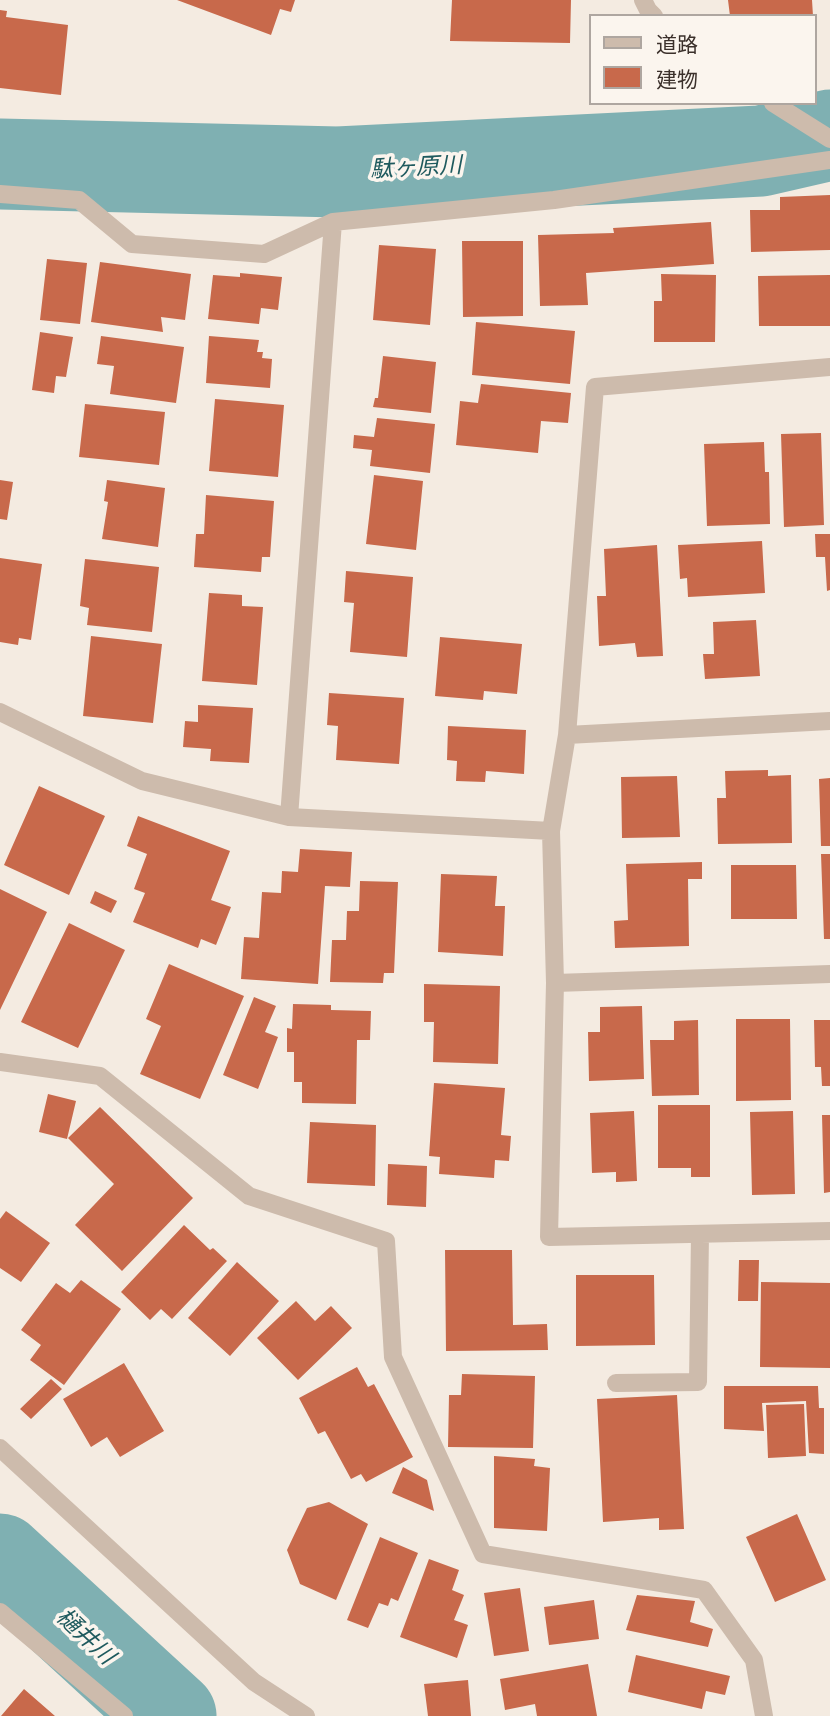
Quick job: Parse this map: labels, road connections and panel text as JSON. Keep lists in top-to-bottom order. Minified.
{"water":["駄ヶ原川","樋井川"],"legend":["道路","建物"]}
